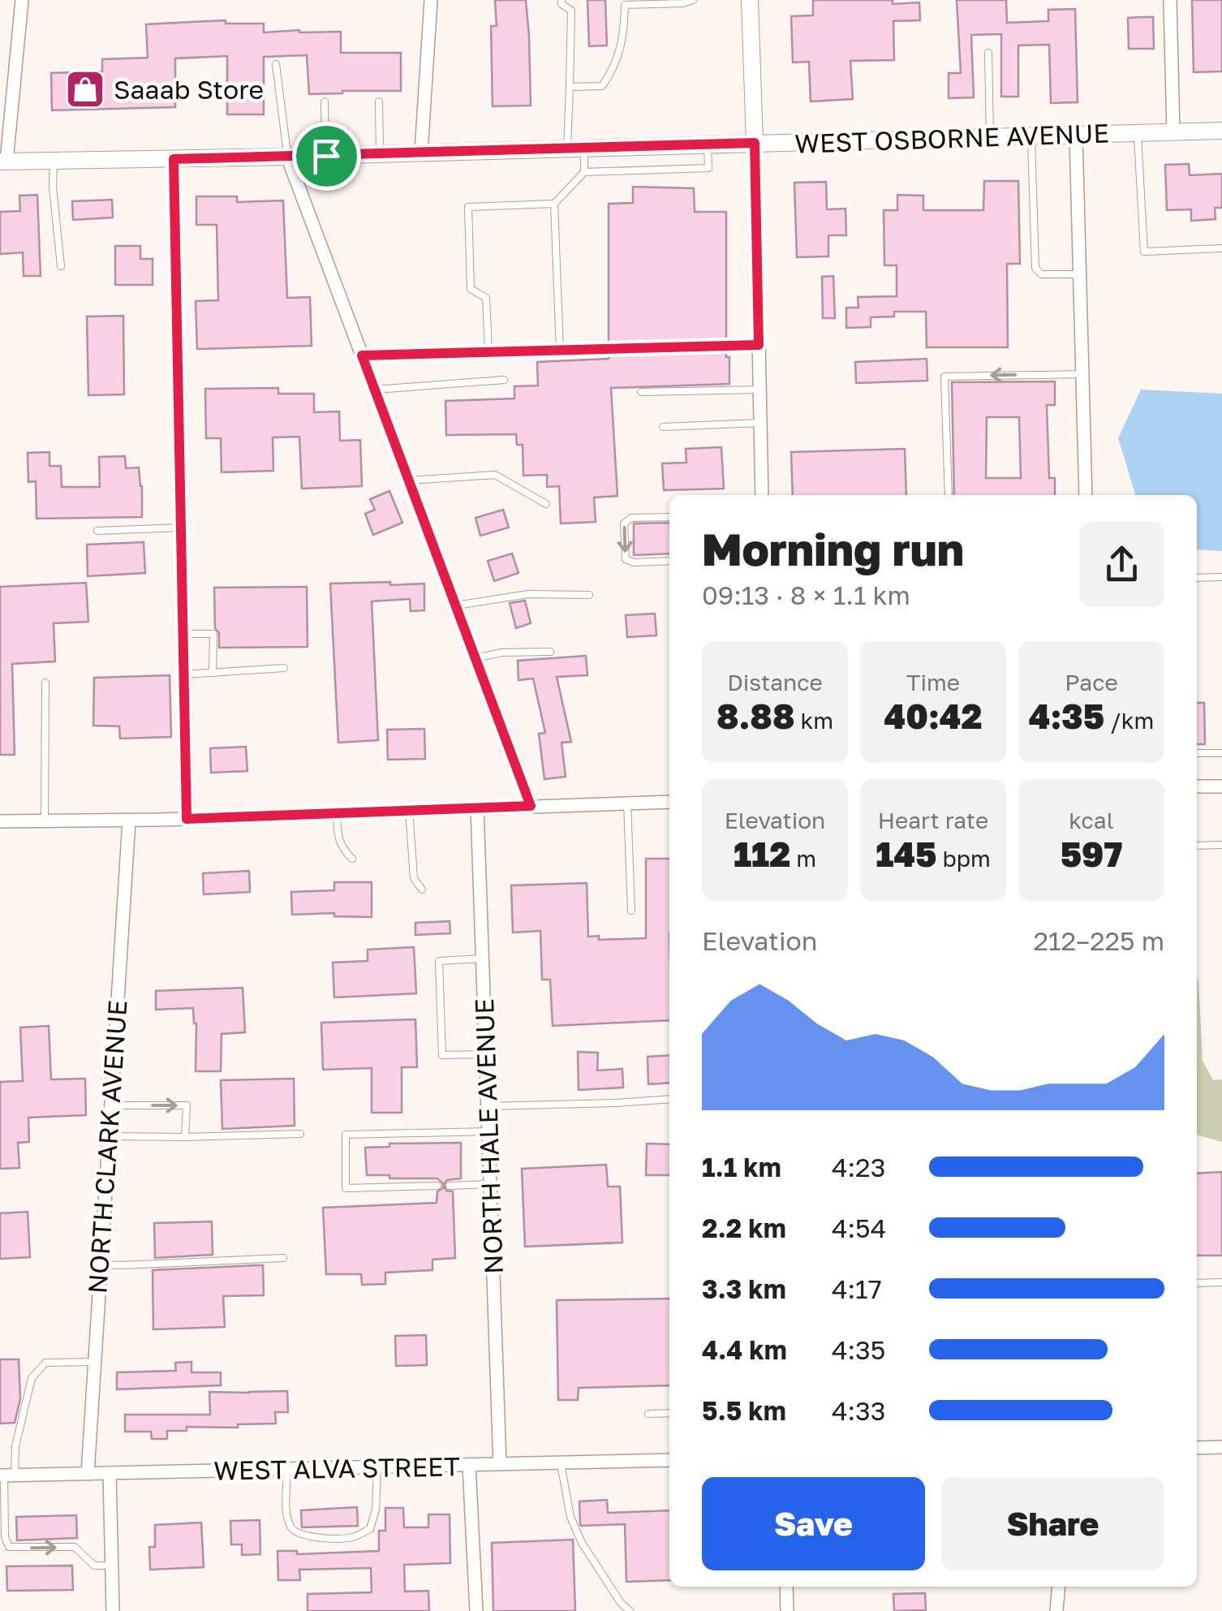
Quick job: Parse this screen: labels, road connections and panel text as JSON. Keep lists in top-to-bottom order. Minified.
{"streets":{"street":["WEST OSBORNE AVENUE","NORTH HALE AVENUE","NORTH CLARK AVENUE","WEST ALVA STREET"]},"crossings":[["NORTH HALE AVENUE","WEST ALVA STREET"],["NORTH CLARK AVENUE","WEST ALVA STREET"]],"places":{"shop":["Saaab Store"]},"page":{"heading":["Morning run","09:13 · 8 × 1.1 km"],"stats":[["Distance","8.88 km"],["Time","40:42"],["Pace","4:35 /km"],["Elevation","112 m"],["Heart rate","145 bpm"],["kcal","597"]],"chart":["Elevation","212–225 m"],"list":[{"name":"1.1 km","note":"4:23"},{"name":"2.2 km","note":"4:54"},{"name":"3.3 km","note":"4:17"},{"name":"4.4 km","note":"4:35"},{"name":"5.5 km","note":"4:33"}],"buttons":["Save","Share"]}}
